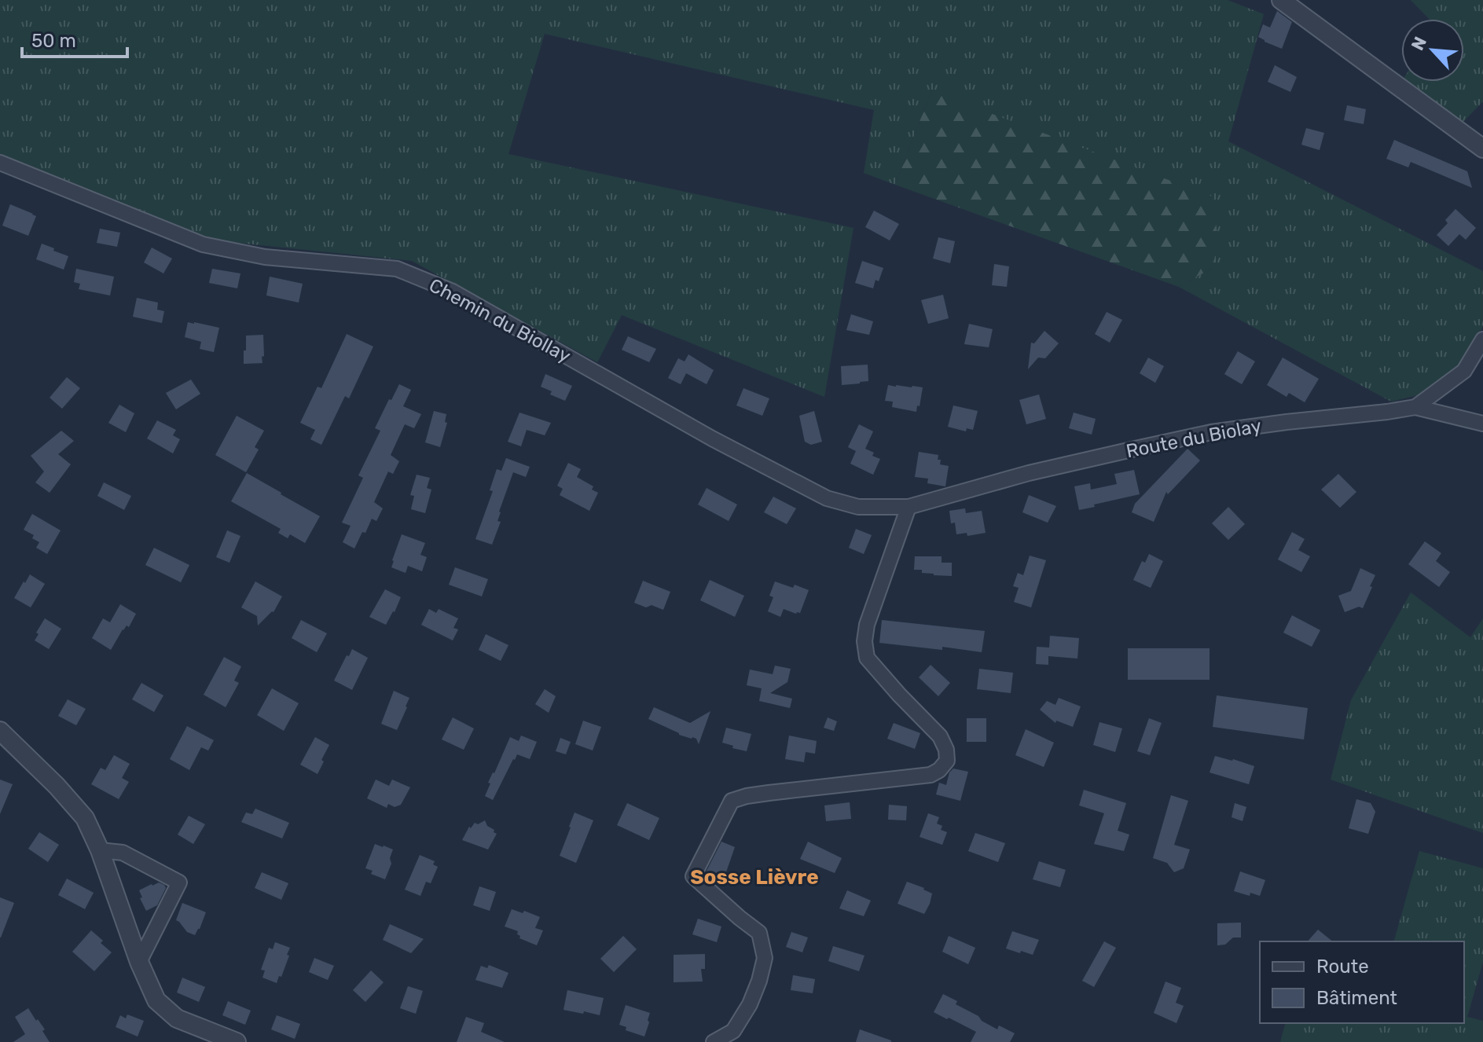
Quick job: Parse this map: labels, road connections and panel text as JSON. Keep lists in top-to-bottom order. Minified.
{"streets":{"street":["Chemin du Biollay","Route du Biolay"]},"crossings":[["Chemin du Biollay","Route du Biolay"]],"districts":["Sosse Lièvre"],"legend":["Route","Bâtiment"],"scale_bar":"50 m","north":"top left"}
